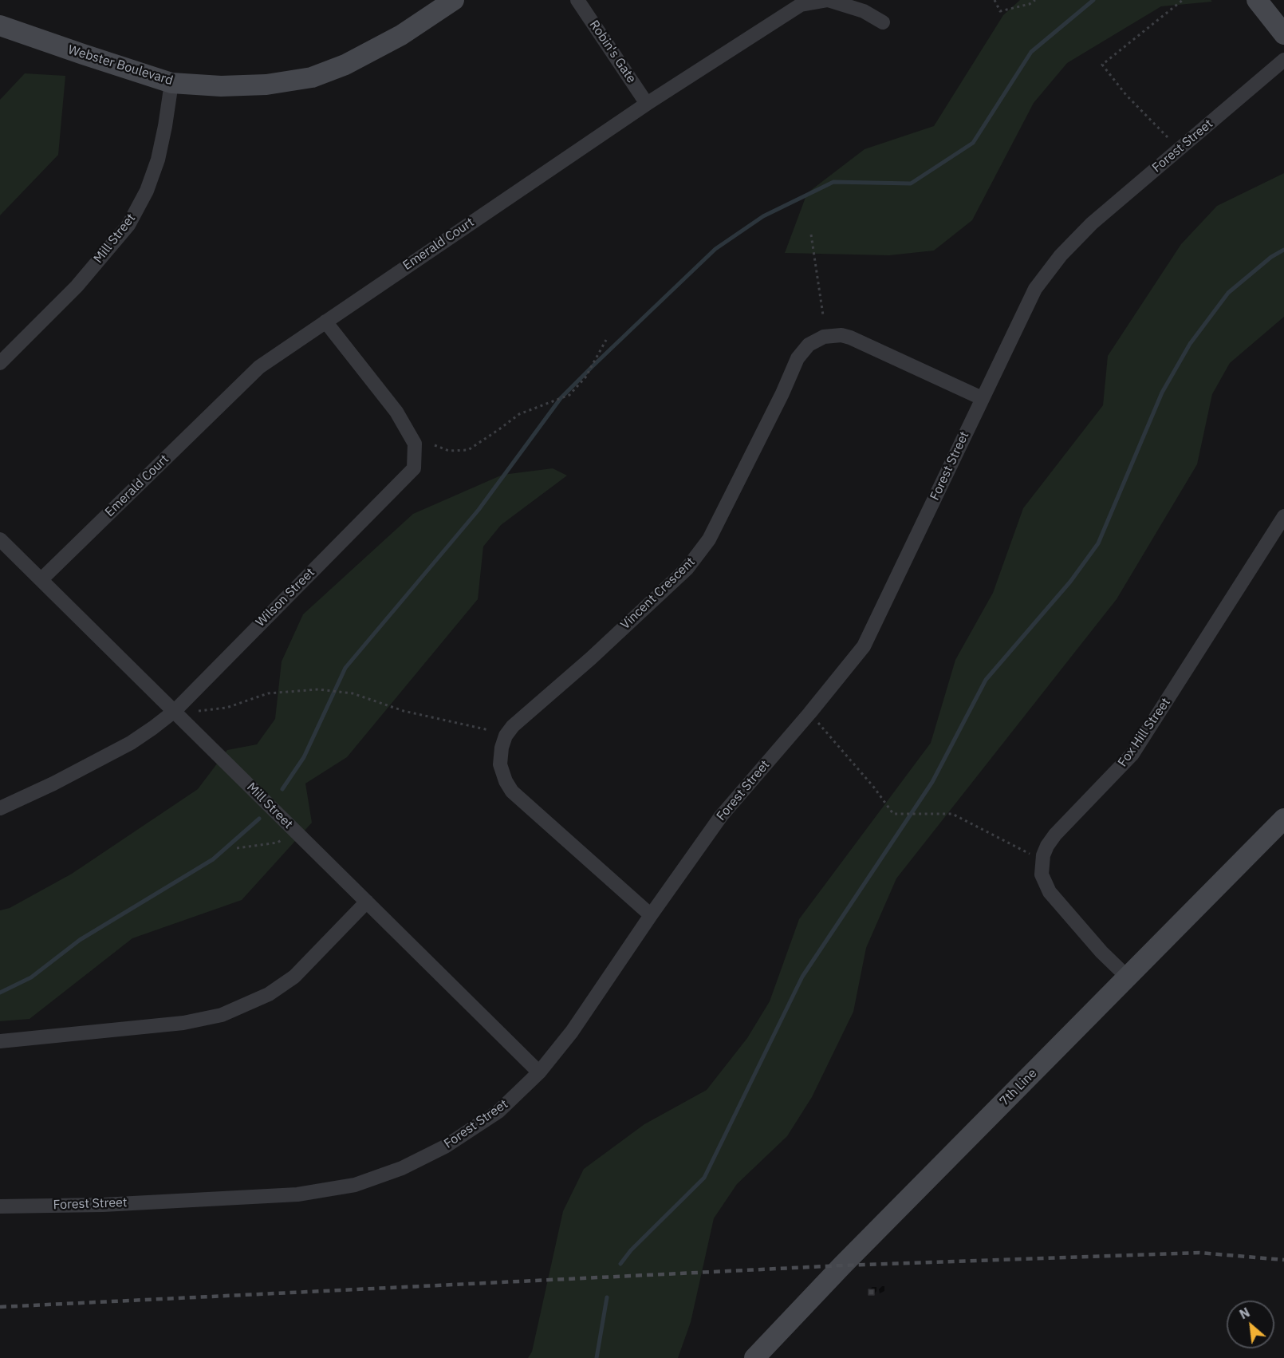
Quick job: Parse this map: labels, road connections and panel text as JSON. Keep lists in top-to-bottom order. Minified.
{"streets":{"street":["Robin's Gate","Webster Boulevard","Forest Street","Mill Street","Emerald Court","Vincent Crescent","Wilson Street","Fox Hill Street","7th Line"]},"crossings":[["Robin's Gate","Emerald Court"],["Webster Boulevard","Mill Street"],["Forest Street","Mill Street"],["Forest Street","Vincent Crescent"],["Mill Street","Emerald Court"],["Mill Street","Wilson Street"],["Emerald Court","Wilson Street"],["Fox Hill Street","7th Line"]],"north":"top left"}
